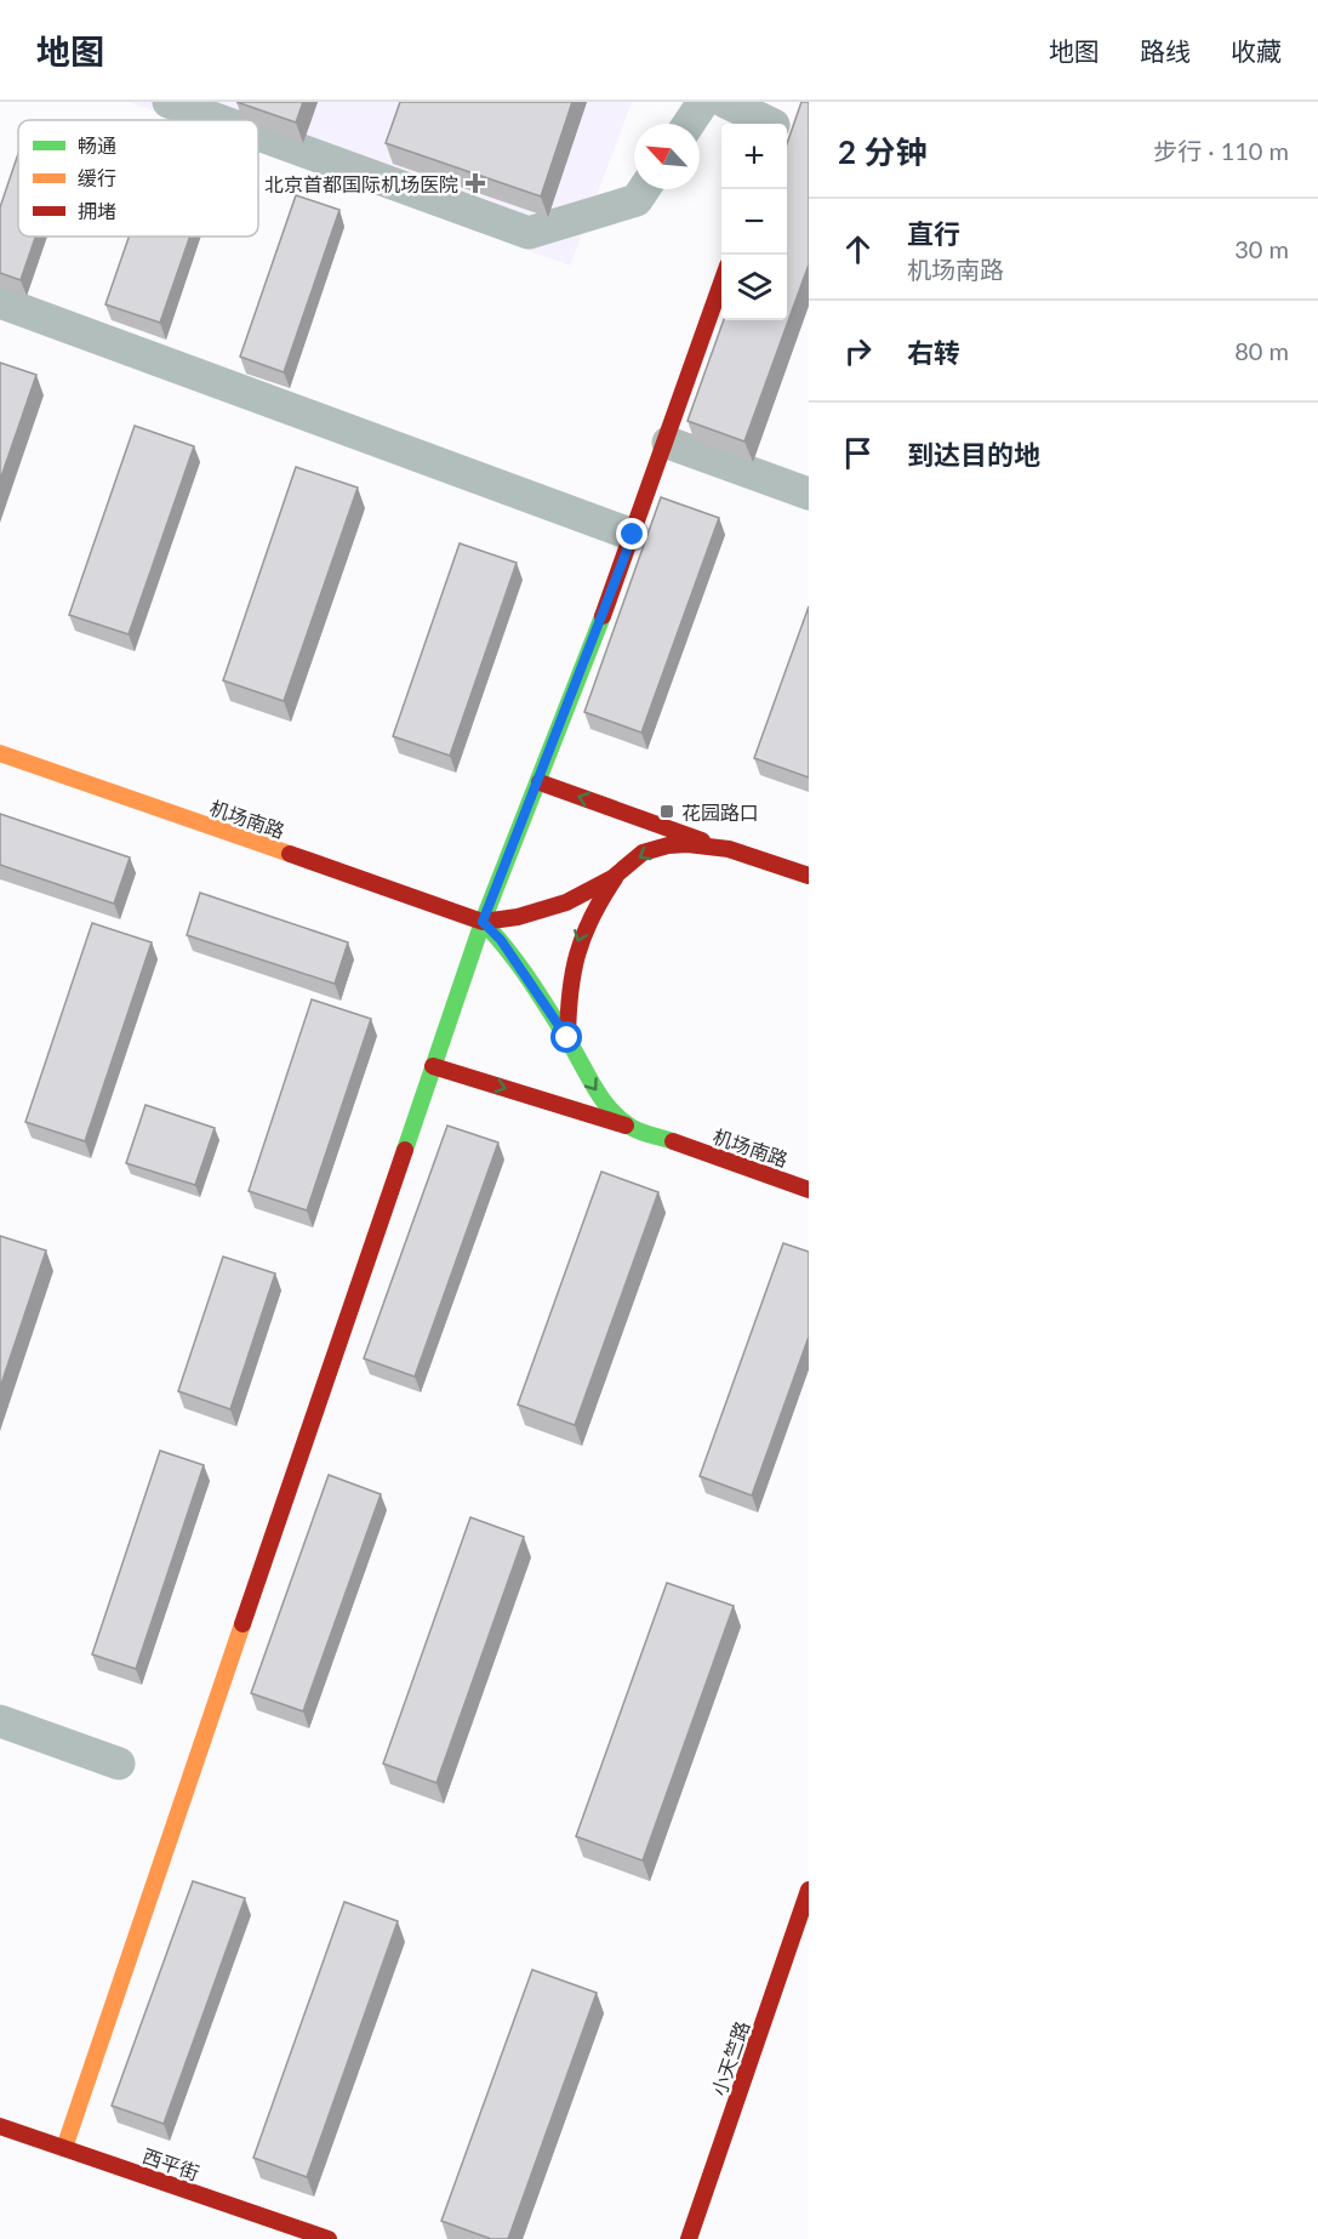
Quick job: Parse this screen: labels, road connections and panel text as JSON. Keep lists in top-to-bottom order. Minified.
{"streets":{"street":["机场南路","小天竺路","西平街"]},"places":{"health":["北京首都国际机场医院"],"transit":["花园路口"]},"legend":["畅通","缓行","拥堵"],"north":"top left","page":{"header":"地图","nav":["地图","路线","收藏"],"heading":["2 分钟","步行 · 110 m"],"map_buttons":["+","−"],"list":[["直行","机场南路","30 m"],["右转","80 m"],"到达目的地"]}}
